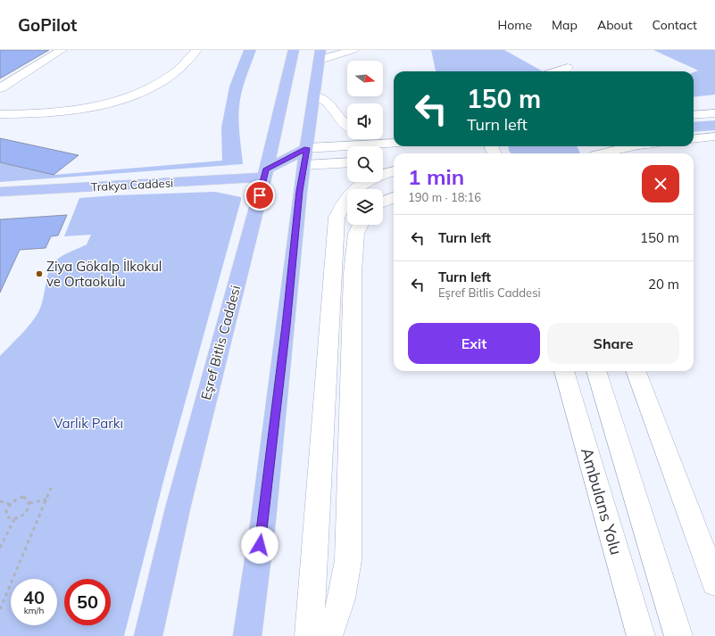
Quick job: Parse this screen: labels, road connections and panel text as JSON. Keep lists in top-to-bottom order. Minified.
{"streets":{"main road":["Trakya Caddesi","Eşref Bitlis Caddesi"],"lane":["Ambulans Yolu"]},"crossings":[["Trakya Caddesi","Eşref Bitlis Caddesi"]],"parks":["Varlık Parkı"],"places":["Ziya Gökalp İlkokul ve Ortaokulu"],"north":"right","page":{"header":"GoPilot","nav":["Home","Map","About","Contact"],"turn":["150 m","Turn left"],"heading":["1 min","190 m · 18:16"],"list":[{"name":"Turn left","value":"150 m"},{"name":"Turn left","note":"Eşref Bitlis Caddesi","value":"20 m"}],"buttons":["Exit","Share"],"speed":"40 km/h","limit":"50"}}
